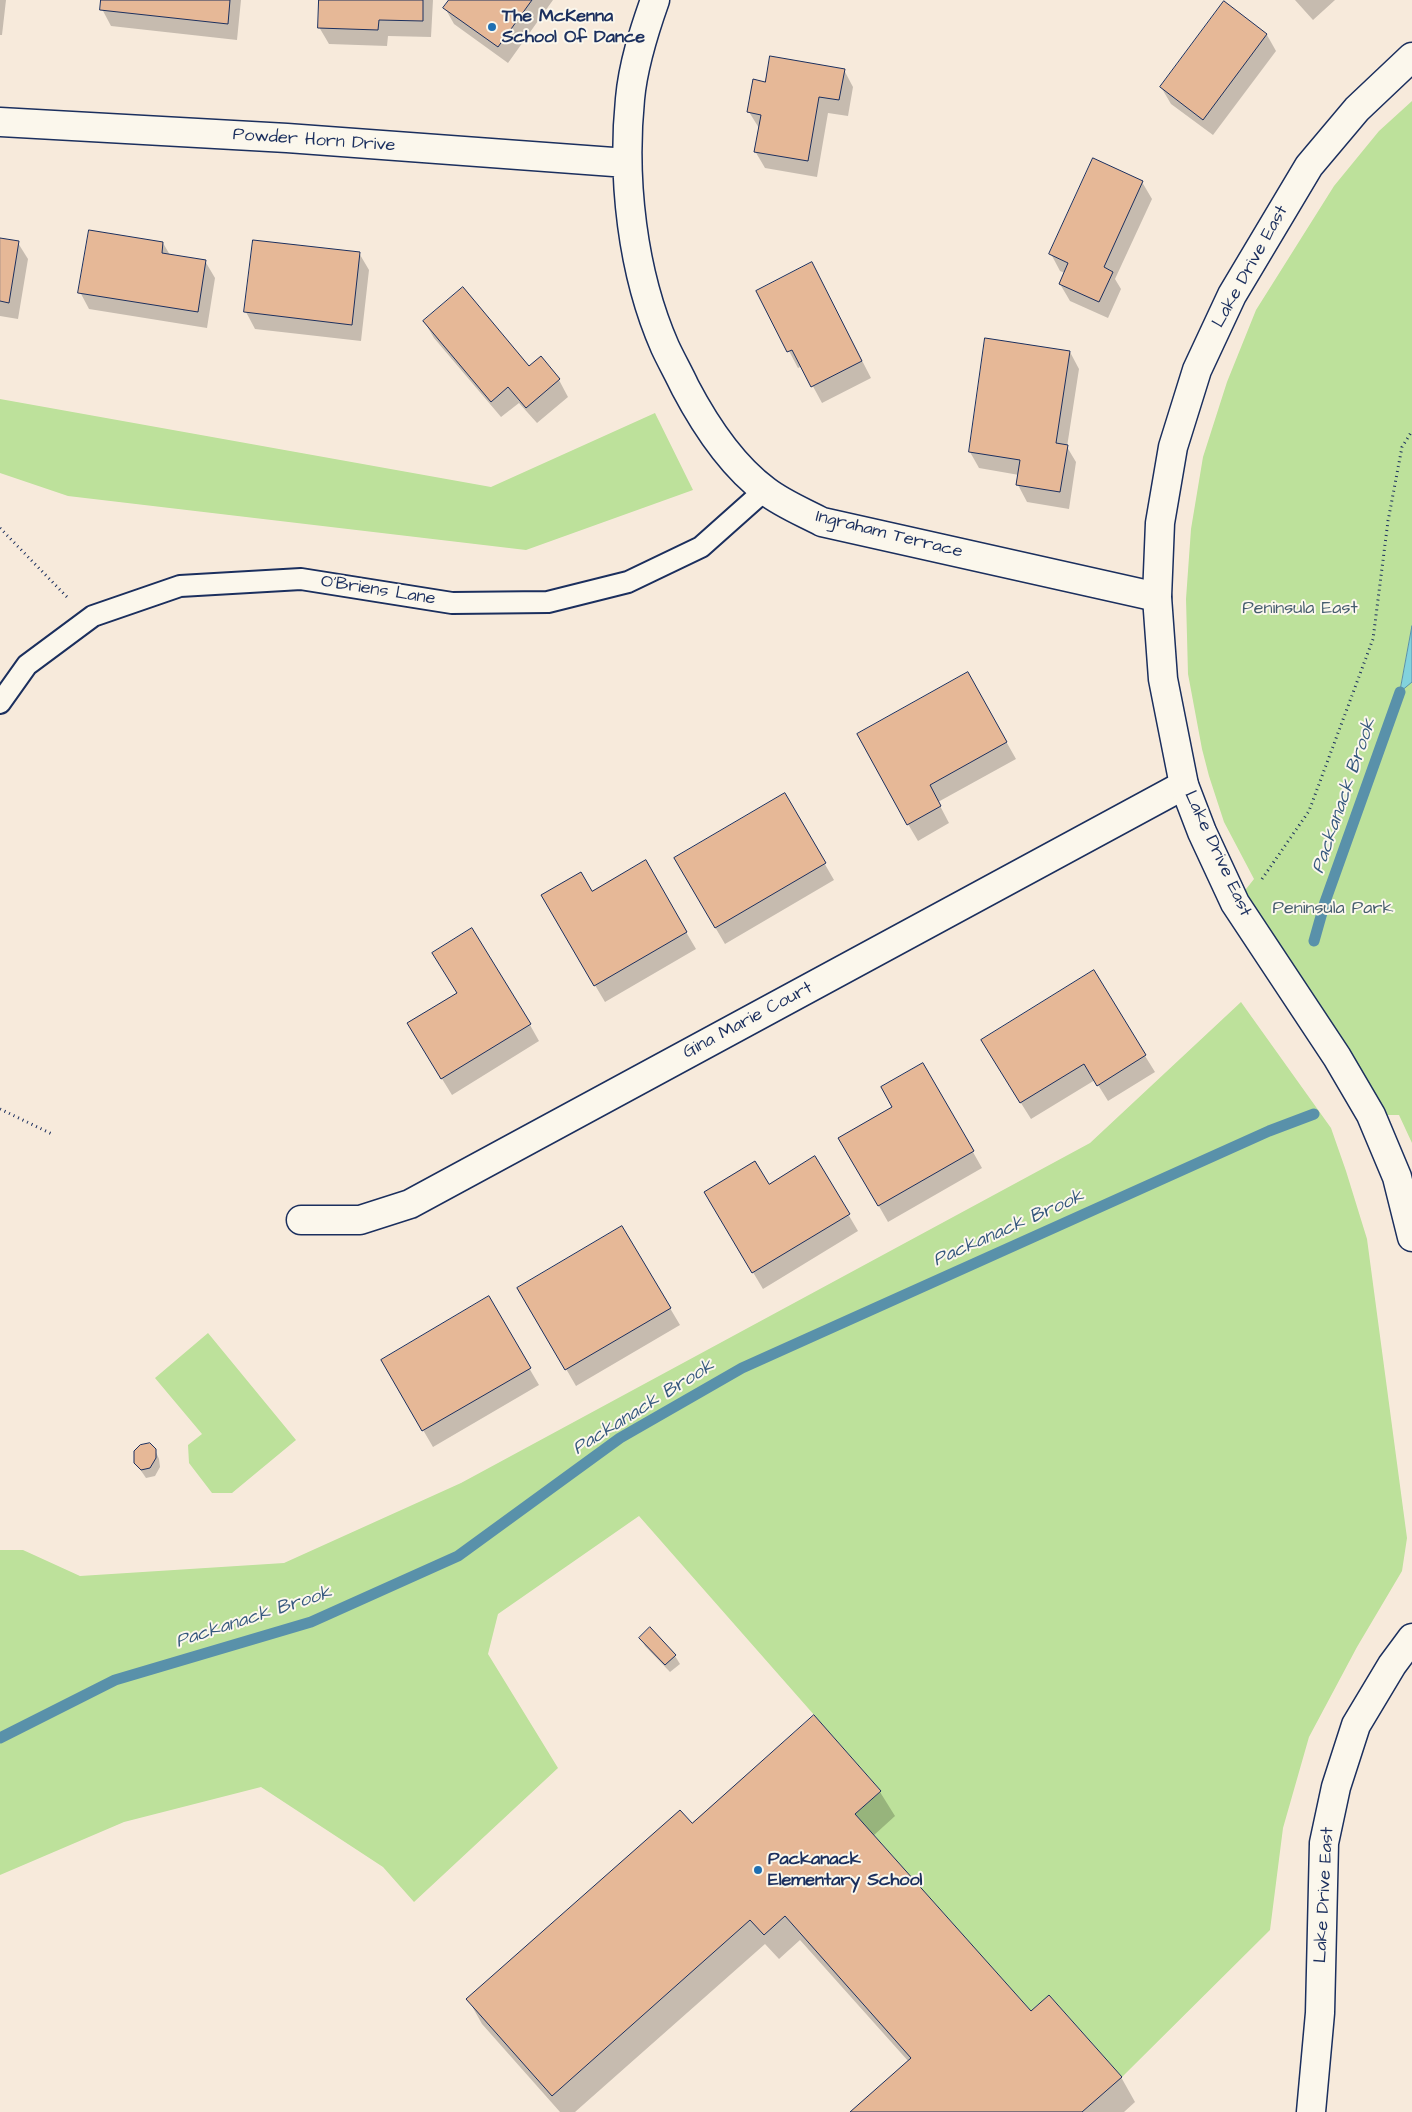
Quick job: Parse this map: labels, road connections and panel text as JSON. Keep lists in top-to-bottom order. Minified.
{"streets":{"street":["Powder Horn Drive","Lake Drive East","Ingraham Terrace","Gina Marie Court"],"lane":["O'Briens Lane"]},"crossings":[["Powder Horn Drive","Ingraham Terrace"],["Lake Drive East","Ingraham Terrace"],["Lake Drive East","Gina Marie Court"],["Ingraham Terrace","O'Briens Lane"]],"water":["Packanack Brook"],"parks":["Peninsula East","Peninsula Park"],"places":["The McKenna School Of Dance","Packanack Elementary School"]}
